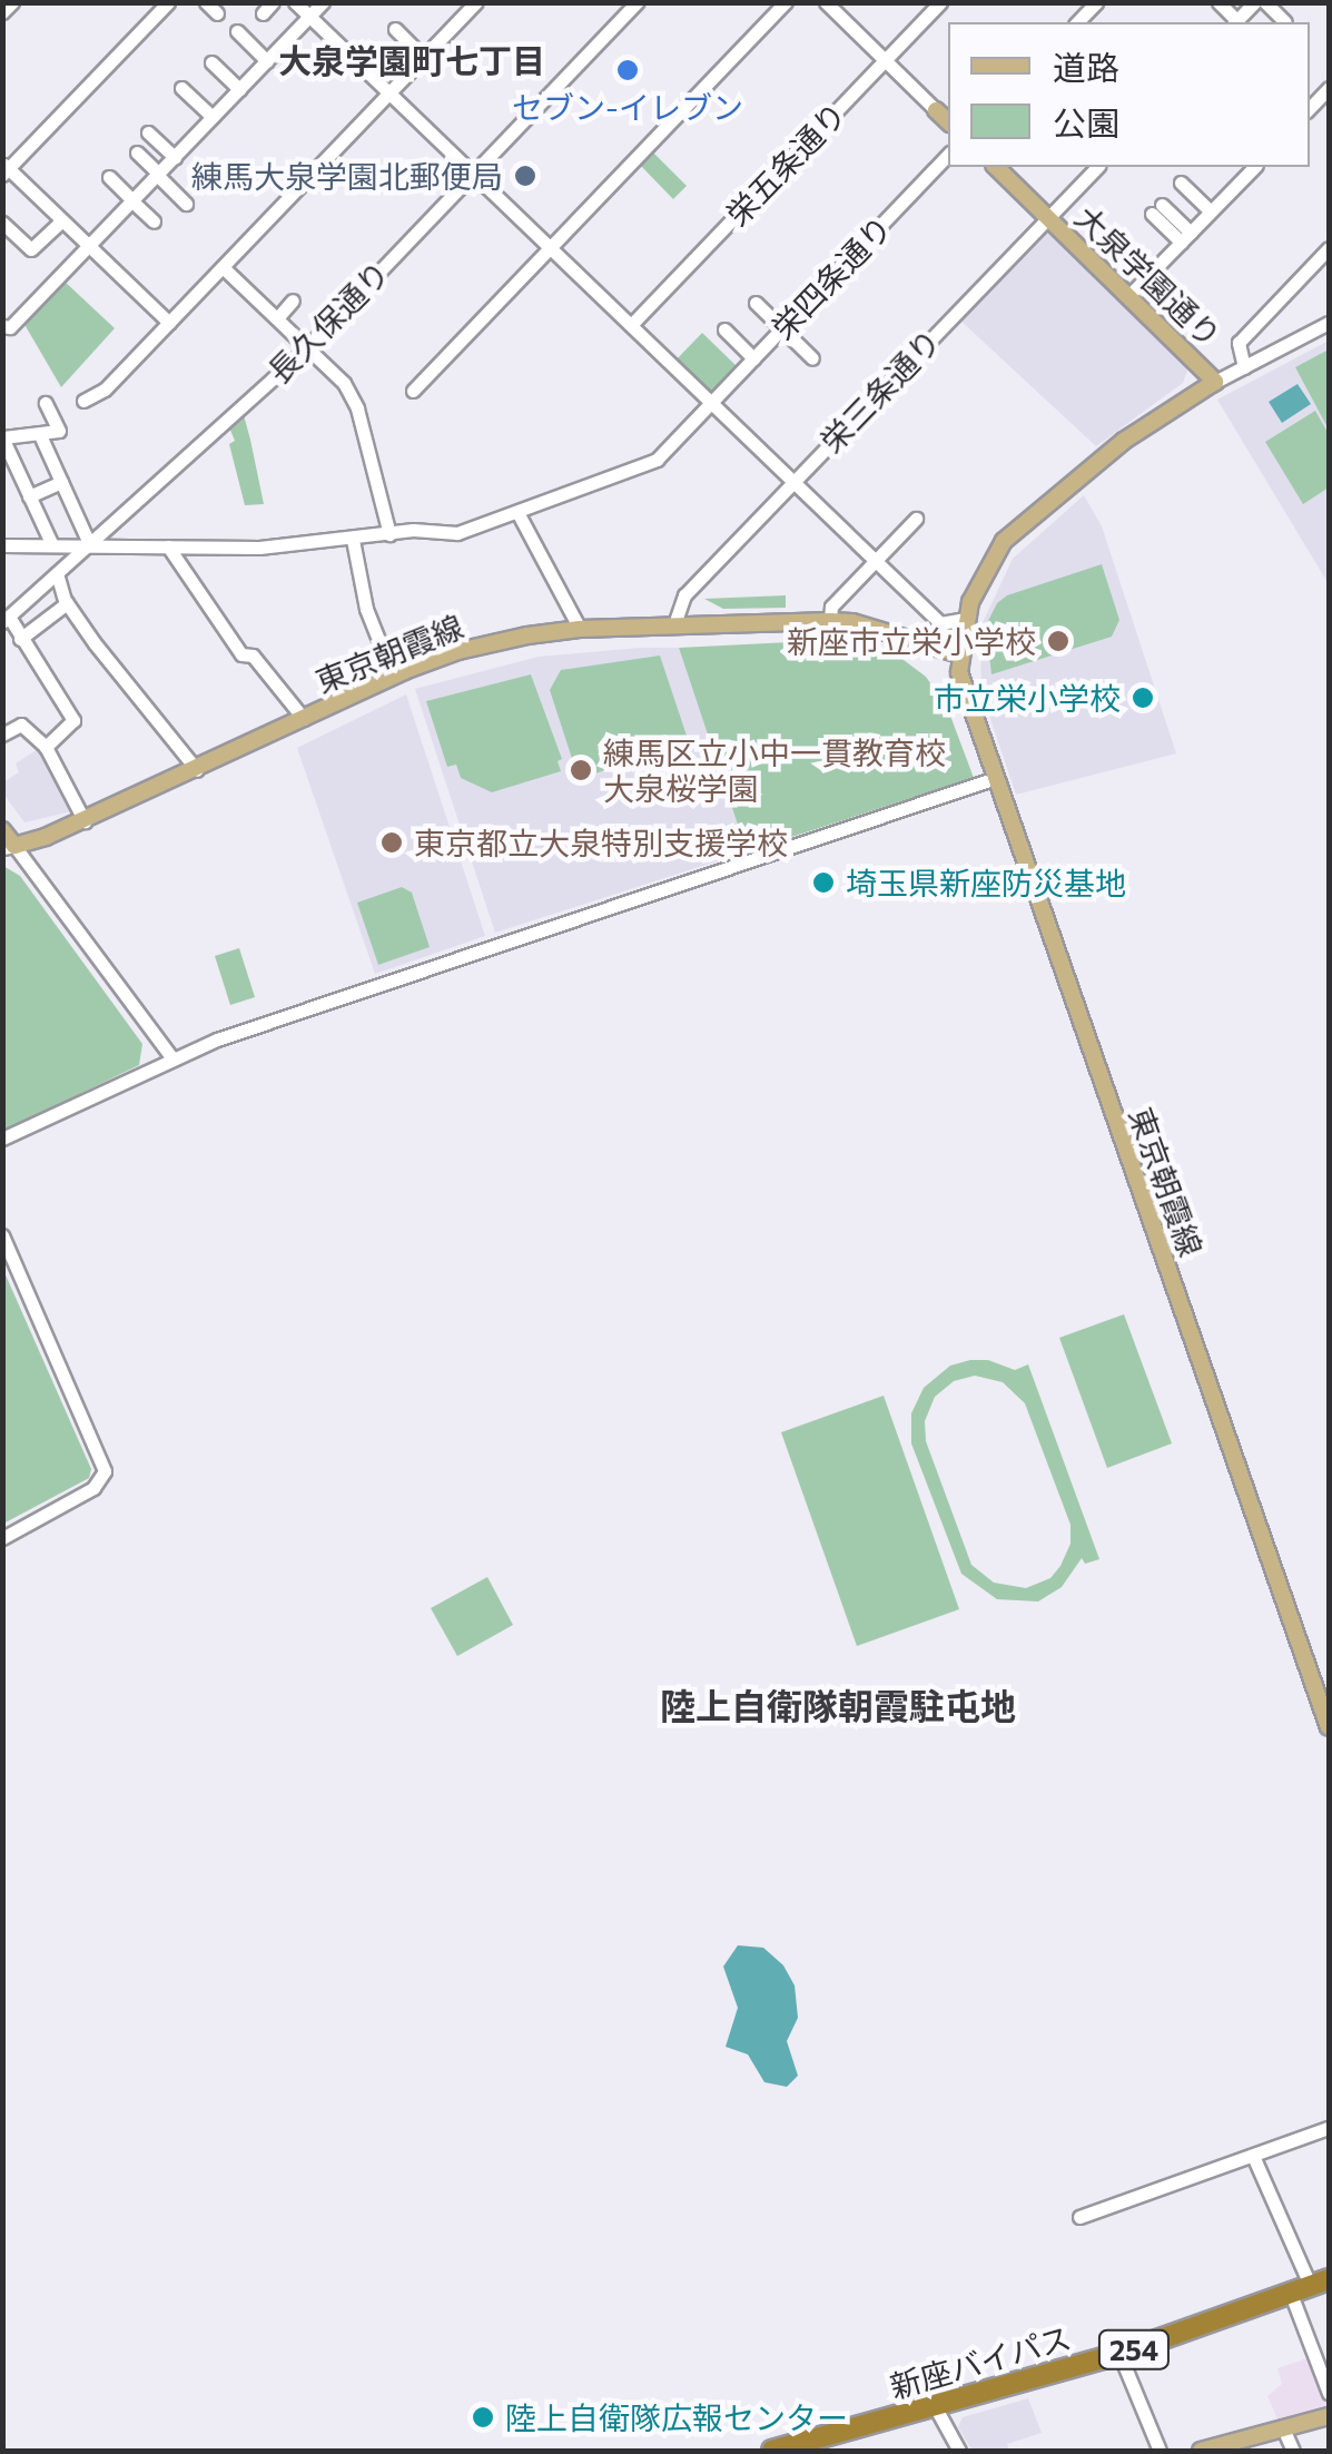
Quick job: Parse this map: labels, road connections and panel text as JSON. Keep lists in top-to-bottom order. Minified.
{"streets":{"highway":["254","新座バイパス"],"main road":["大泉学園通り","東京朝霞線"],"street":["栄五条通り","栄四条通り","長久保通り","栄三条通り"]},"crossings":[["大泉学園通り","栄三条通り"],["大泉学園通り","東京朝霞線"],["栄四条通り","長久保通り"],["栄三条通り","東京朝霞線"]],"districts":["大泉学園町七丁目","陸上自衛隊朝霞駐屯地"],"places":["セブン-イレブン","練馬大泉学園北郵便局","新座市立栄小学校","市立栄小学校","練馬区立小中一貫教育校 大泉桜学園","東京都立大泉特別支援学校","埼玉県新座防災基地","陸上自衛隊広報センター"],"legend":["道路","公園"]}
